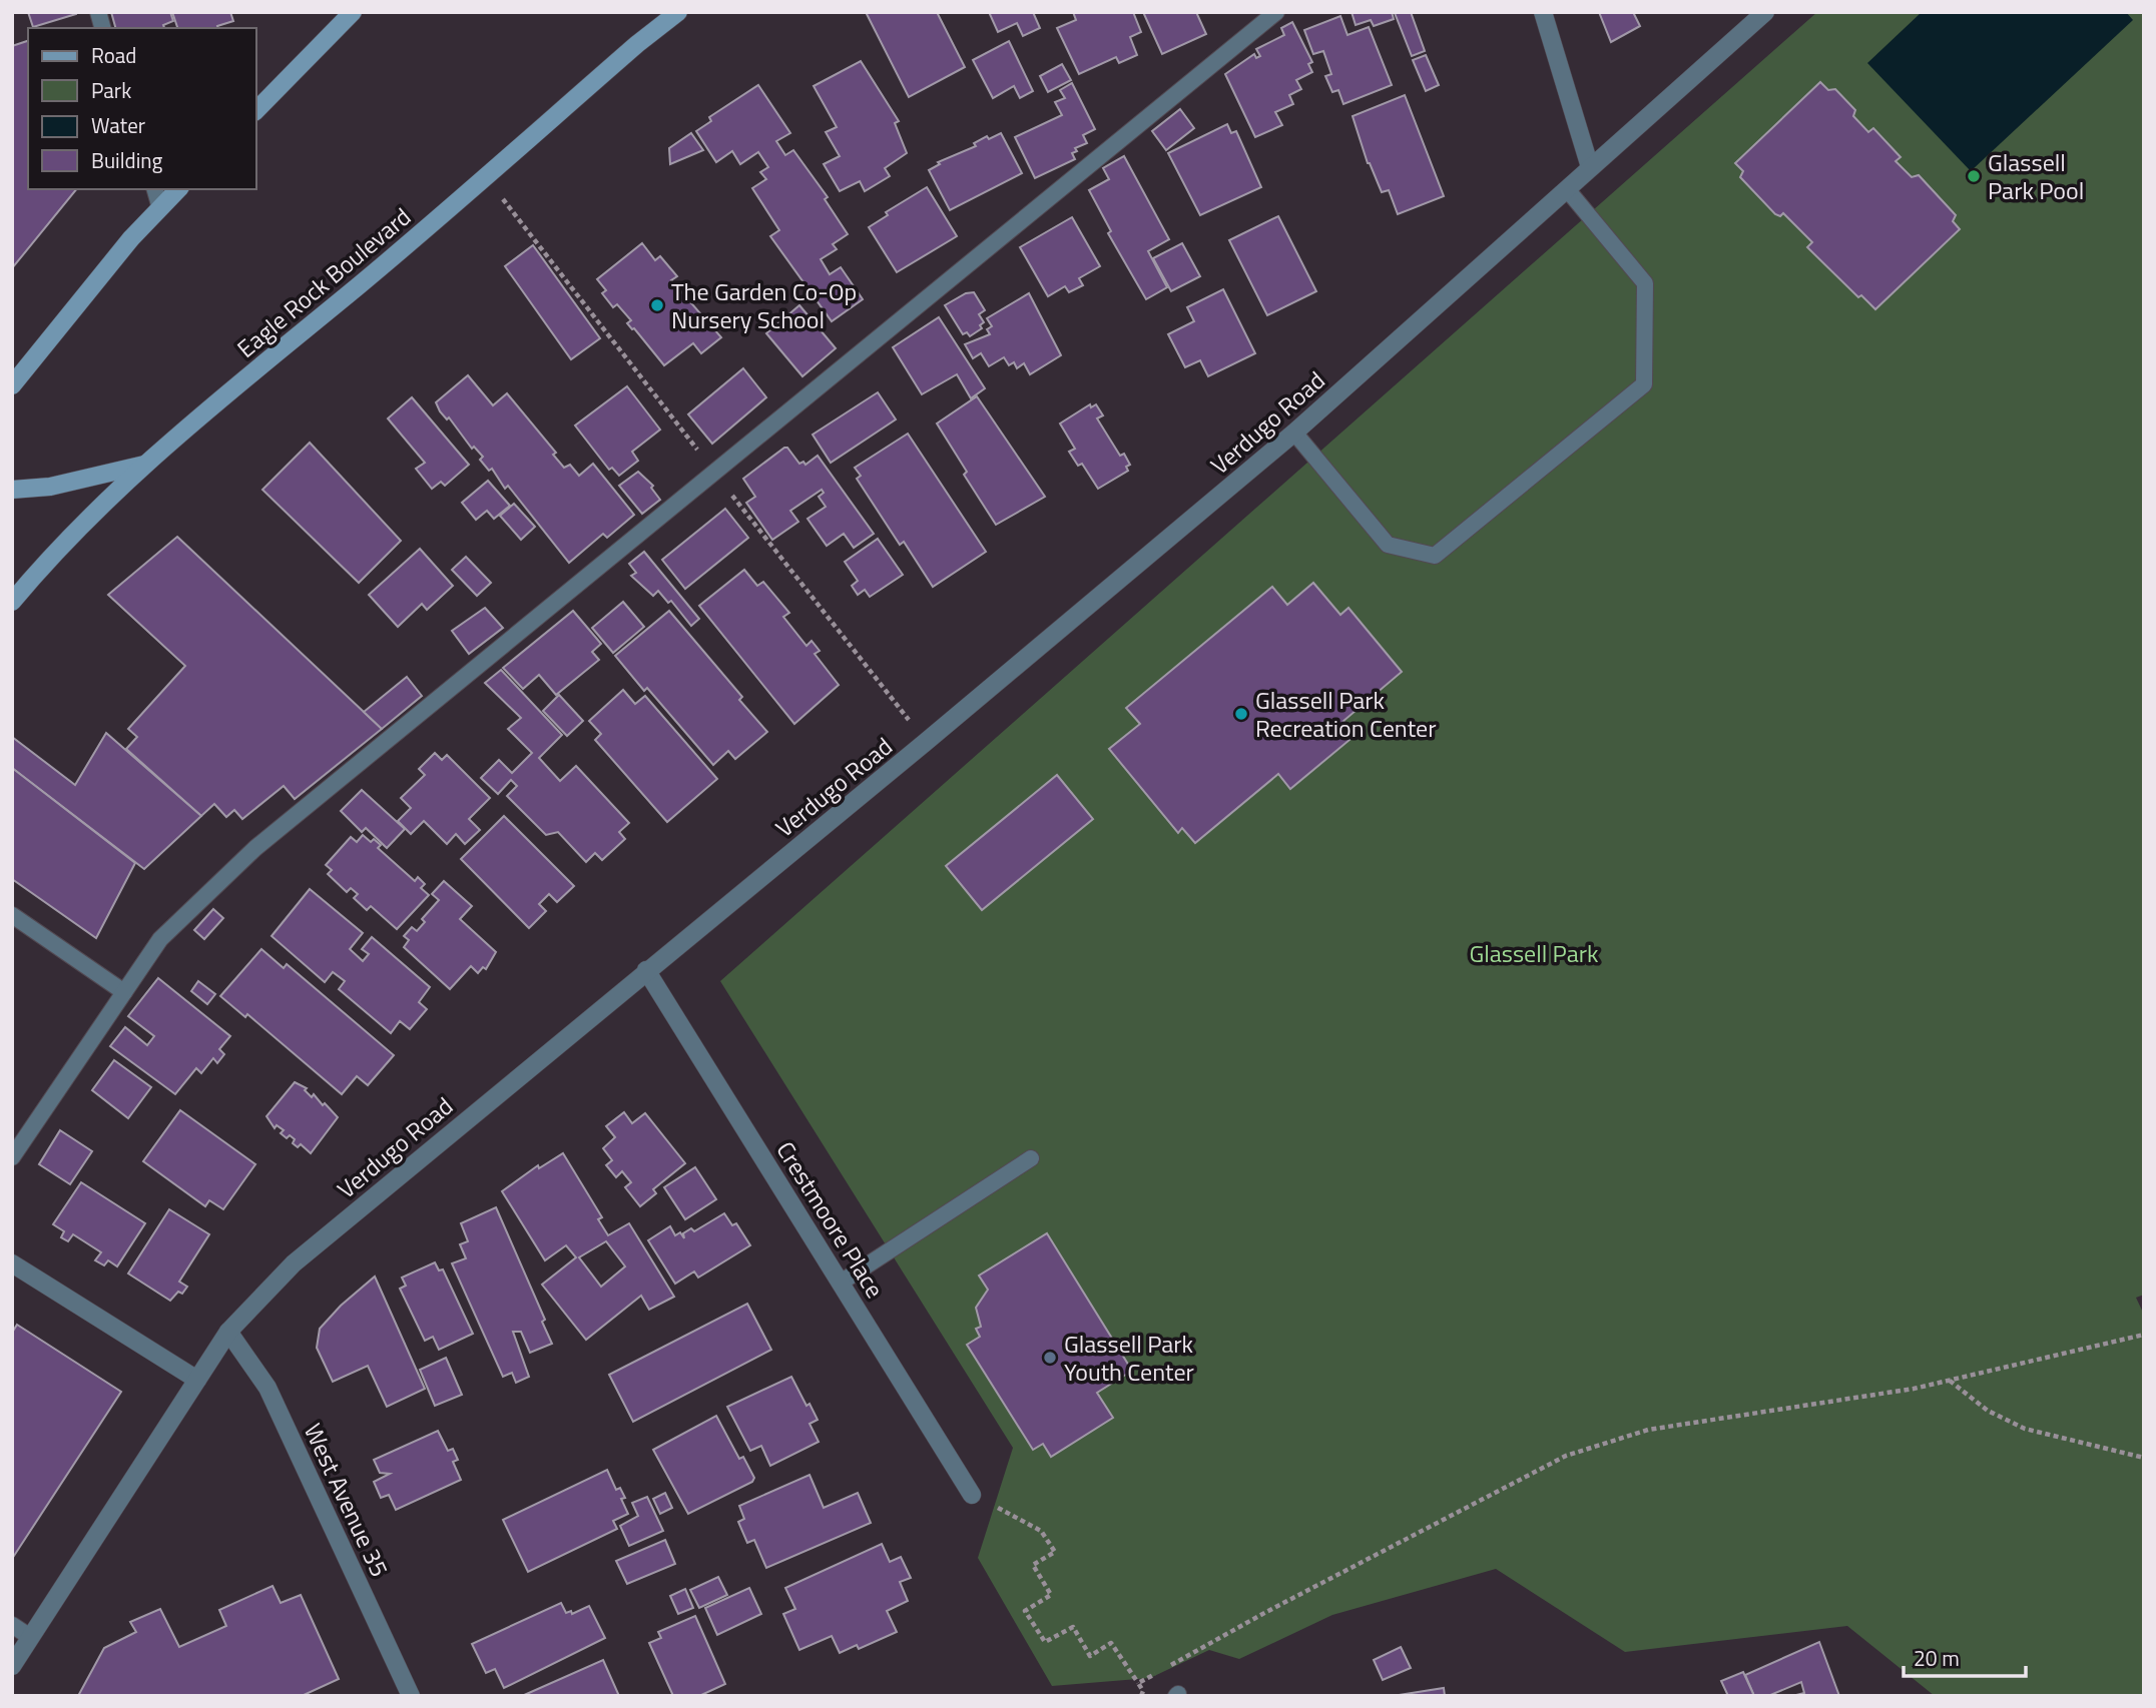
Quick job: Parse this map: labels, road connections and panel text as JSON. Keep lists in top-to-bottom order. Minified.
{"streets":{"main road":["Eagle Rock Boulevard"],"street":["Verdugo Road","Crestmoore Place","West Avenue 35"]},"crossings":[["Verdugo Road","Crestmoore Place"],["Verdugo Road","West Avenue 35"]],"parks":["Glassell Park"],"places":["Glassell Park Pool","The Garden Co-Op Nursery School","Glassell Park Recreation Center","Glassell Park Youth Center"],"legend":["Road","Park","Water","Building"],"scale_bar":"20 m"}
